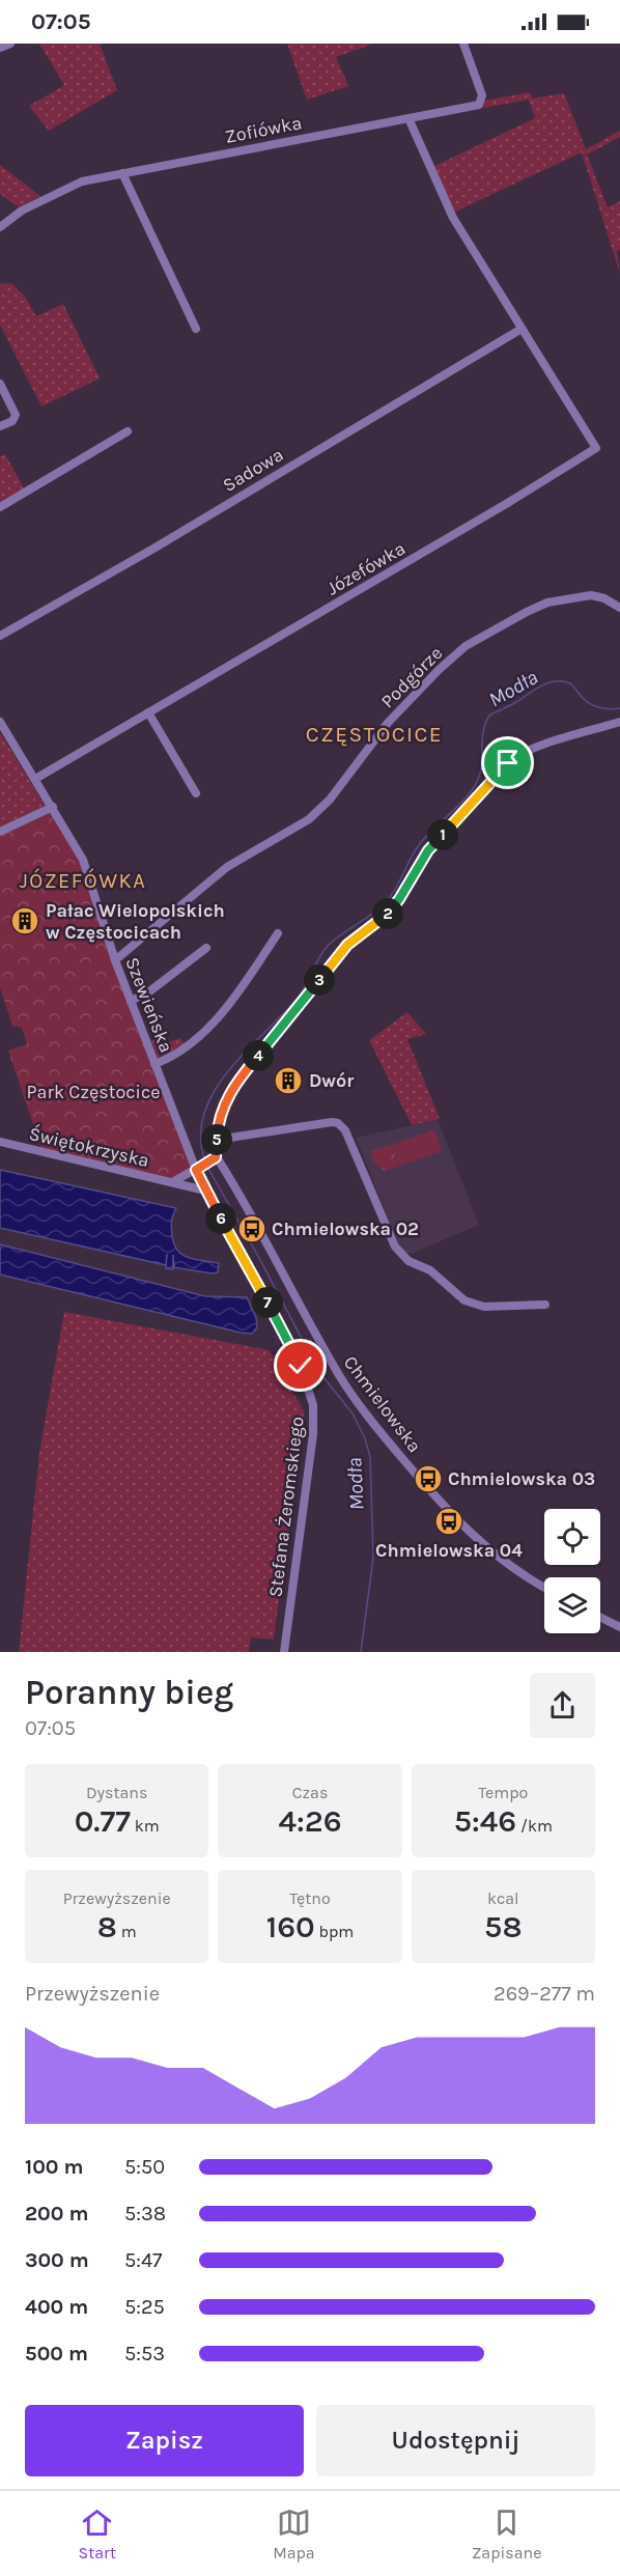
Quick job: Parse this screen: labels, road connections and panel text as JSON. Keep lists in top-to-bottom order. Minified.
{"streets":{"street":["Zofiówka","Sadowa","Józefówka","Podgórze","Szewieńska","Świętokrzyska","Chmielowska","Stefana Żeromskiego"]},"crossings":[["Sadowa","Józefówka"],["Józefówka","Szewieńska"],["Podgórze","Szewieńska"],["Szewieńska","Świętokrzyska"],["Szewieńska","Chmielowska"],["Szewieńska","Stefana Żeromskiego"],["Świętokrzyska","Chmielowska"],["Świętokrzyska","Stefana Żeromskiego"],["Chmielowska","Stefana Żeromskiego"]],"districts":["CZĘSTOCICE","JÓZEFÓWKA"],"water":["Modła"],"parks":["Park Częstocice"],"places":{"building":["Pałac Wielopolskich w Częstocicach","Dwór"],"bus stop":["Chmielowska 02","Chmielowska 03","Chmielowska 04"]},"page":{"status":"07:05","pins":["1","2","3","4","5","6","7"],"heading":["Poranny bieg","07:05"],"stats":[["Dystans","0.77 km"],["Czas","4:26"],["Tempo","5:46 /km"],["Przewyższenie","8 m"],["Tętno","160 bpm"],["kcal","58"]],"chart":["Przewyższenie","269–277 m"],"list":[{"name":"100 m","note":"5:50"},{"name":"200 m","note":"5:38"},{"name":"300 m","note":"5:47"},{"name":"400 m","note":"5:25"},{"name":"500 m","note":"5:53"}],"buttons":["Zapisz","Udostępnij"],"tabs":["Start","Mapa","Zapisane"]}}
